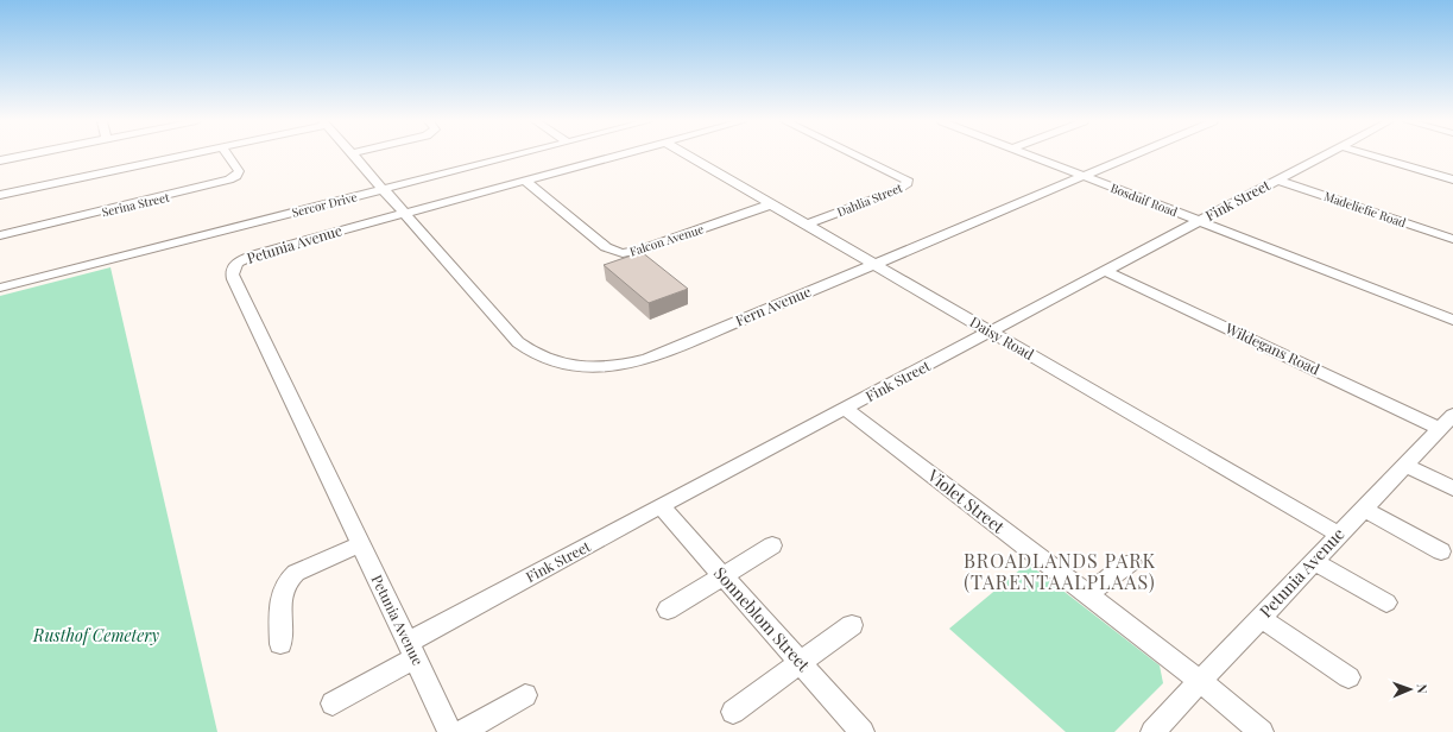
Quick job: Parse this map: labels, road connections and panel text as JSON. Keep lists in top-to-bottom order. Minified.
{"streets":{"street":["Dahlia Street","Bosduif Road","Fink Street","Serina Street","Sercor Drive","Madeliefie Road","Falcon Avenue","Petunia Avenue","Fern Avenue","Daisy Road","Wildegans Road","Violet Street","Sonneblom Street"]},"crossings":[["Dahlia Street","Daisy Road"],["Bosduif Road","Fink Street"],["Bosduif Road","Fern Avenue"],["Fink Street","Madeliefie Road"],["Fink Street","Petunia Avenue"],["Fink Street","Daisy Road"],["Fink Street","Wildegans Road"],["Fink Street","Violet Street"],["Fink Street","Sonneblom Street"],["Sercor Drive","Fern Avenue"],["Falcon Avenue","Petunia Avenue"],["Falcon Avenue","Daisy Road"],["Petunia Avenue","Fern Avenue"],["Petunia Avenue","Daisy Road"],["Petunia Avenue","Wildegans Road"],["Petunia Avenue","Violet Street"],["Fern Avenue","Daisy Road"]],"districts":["BROADLANDS PARK (TARENTAALPLAAS)"],"parks":["Rusthof Cemetery"],"north":"right"}
